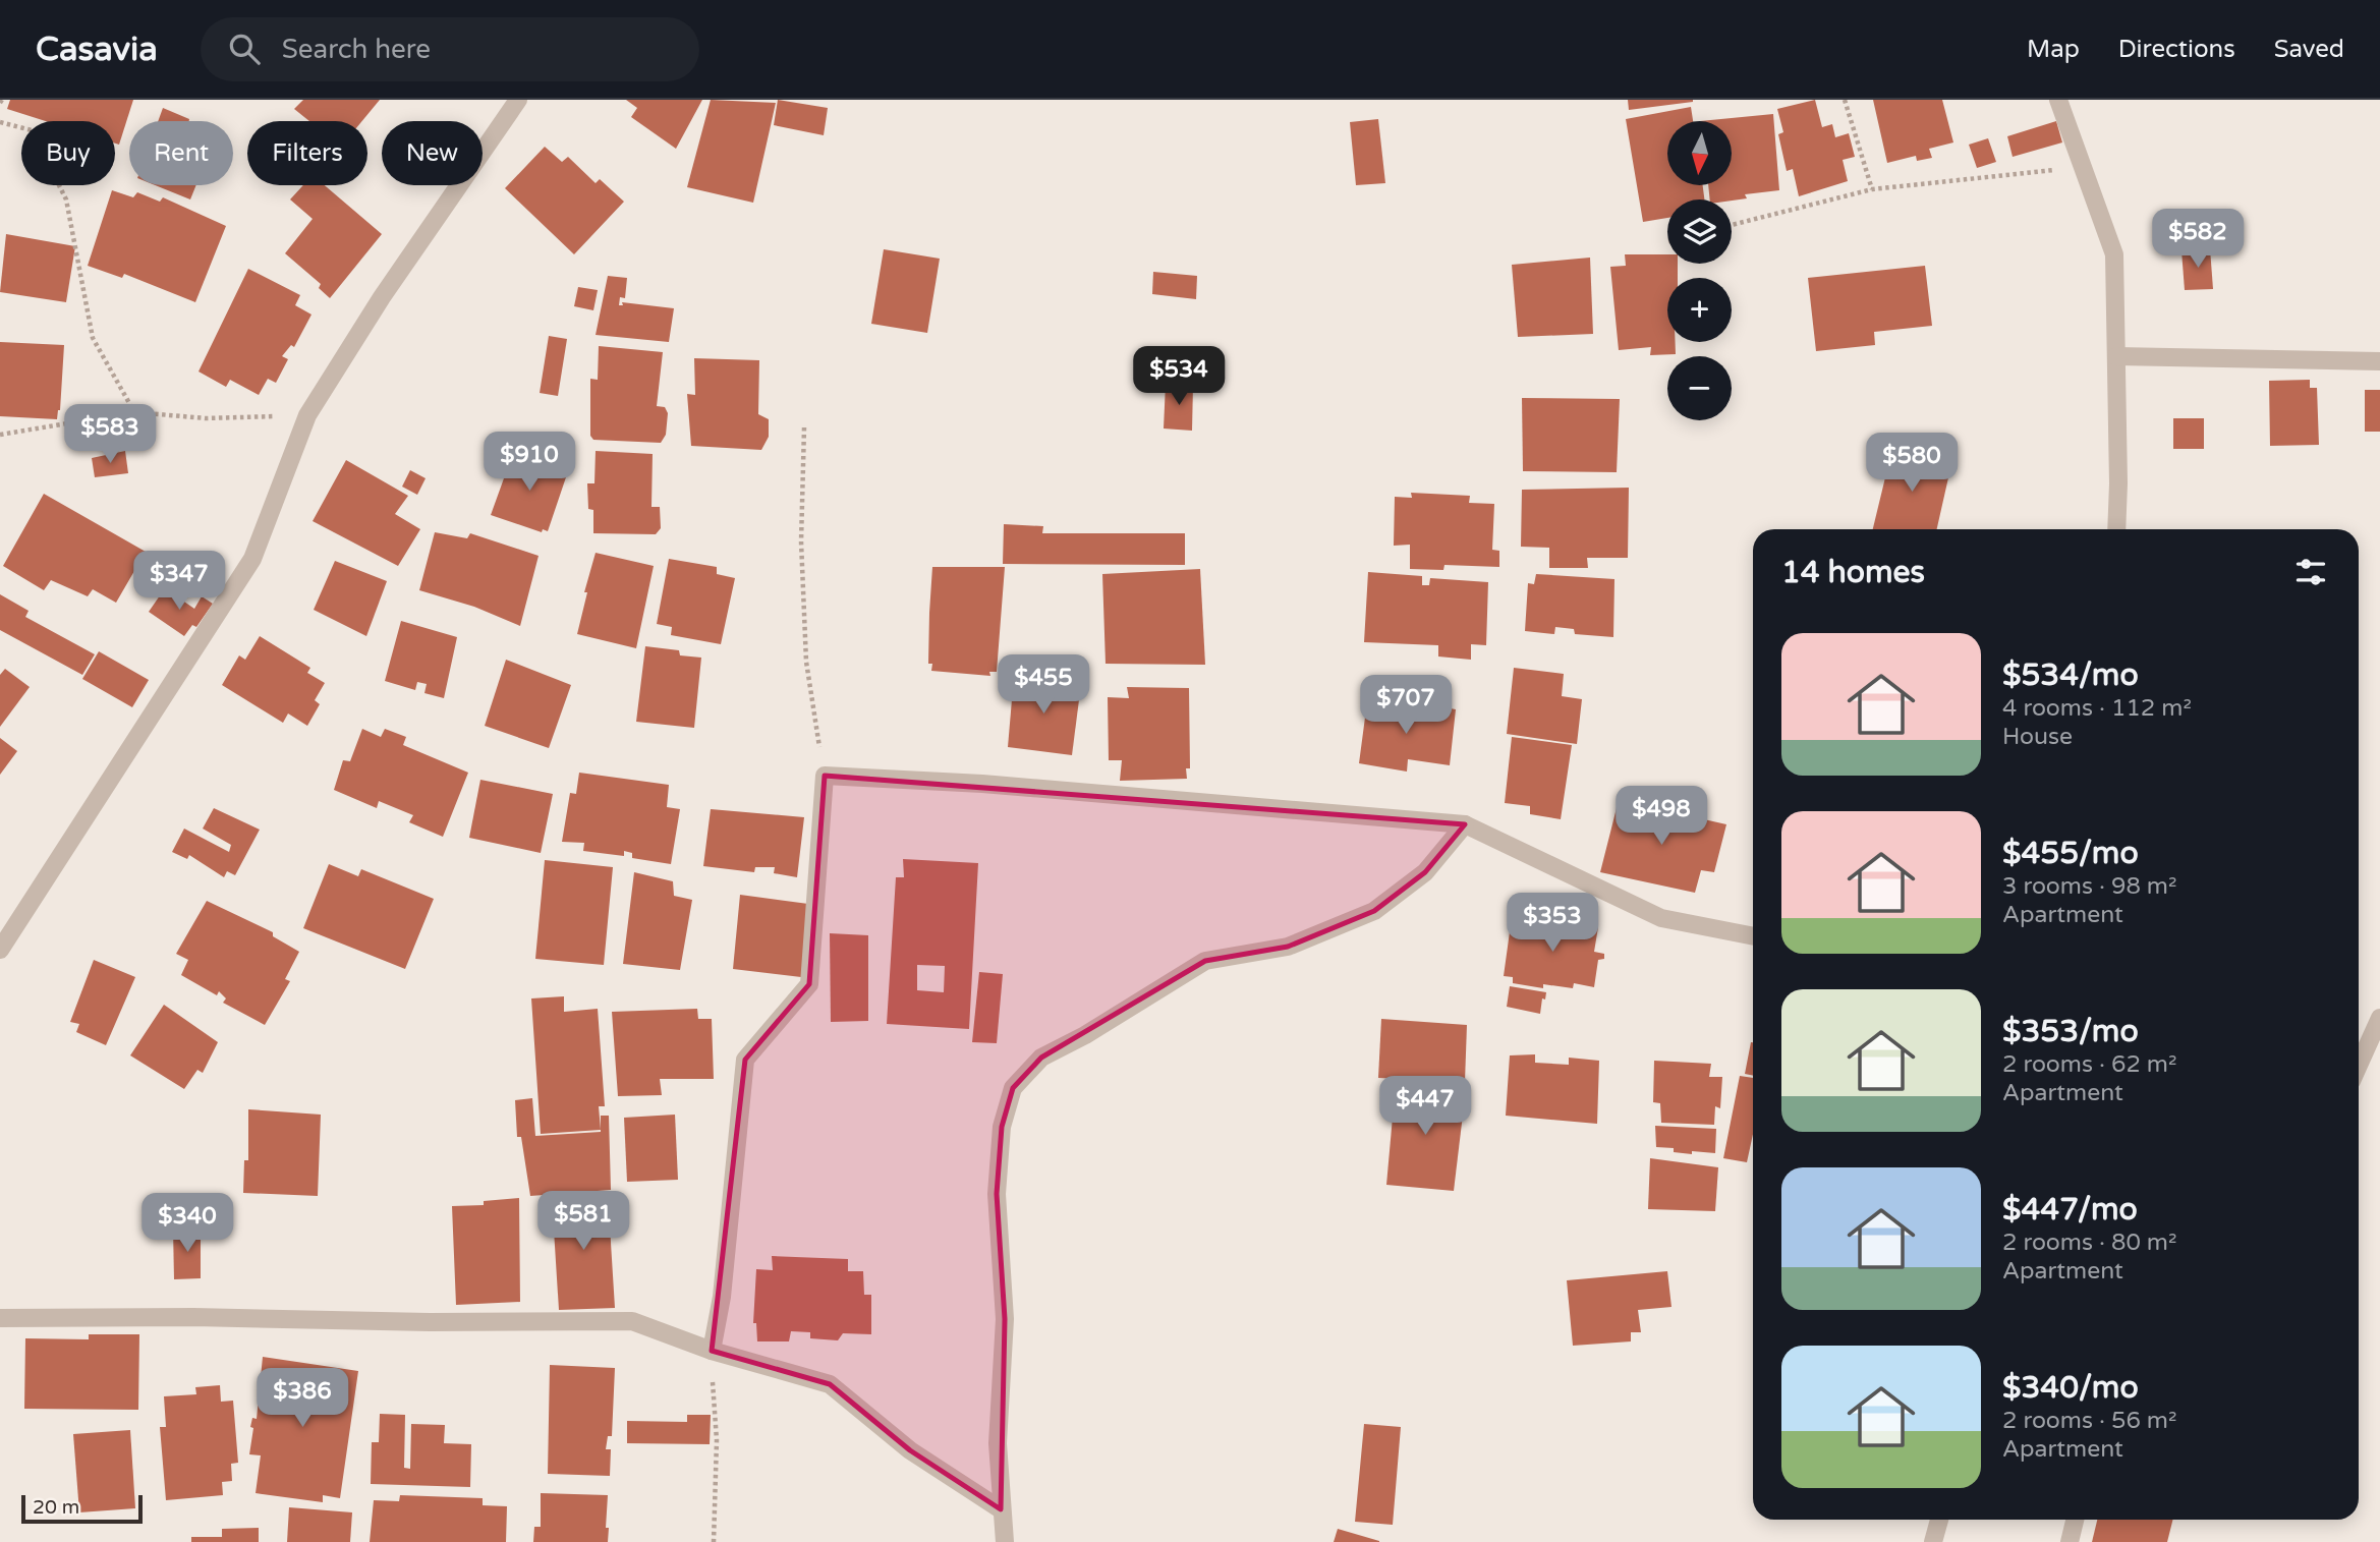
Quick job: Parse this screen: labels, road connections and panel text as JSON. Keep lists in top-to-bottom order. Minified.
{"scale_bar":"20 m","north":"bottom","page":{"header":"Casavia","search":"Search here","nav":["Map","Directions","Saved"],"map_buttons":["+","−"],"chip":["Buy","Rent","Filters","New"],"price":["$582","$534","$583","$910","$580","$347","$455","$707","$498","$353","$447","$581","$340","$386"],"heading":"14 homes","list":[{"name":"$534/mo","note":"4 rooms · 112 m² · House"},{"name":"$455/mo","note":"3 rooms · 98 m² · Apartment"},{"name":"$353/mo","note":"2 rooms · 62 m² · Apartment"},{"name":"$447/mo","note":"2 rooms · 80 m² · Apartment"},{"name":"$340/mo","note":"2 rooms · 56 m² · Apartment"}],"scale":"20 m"}}
